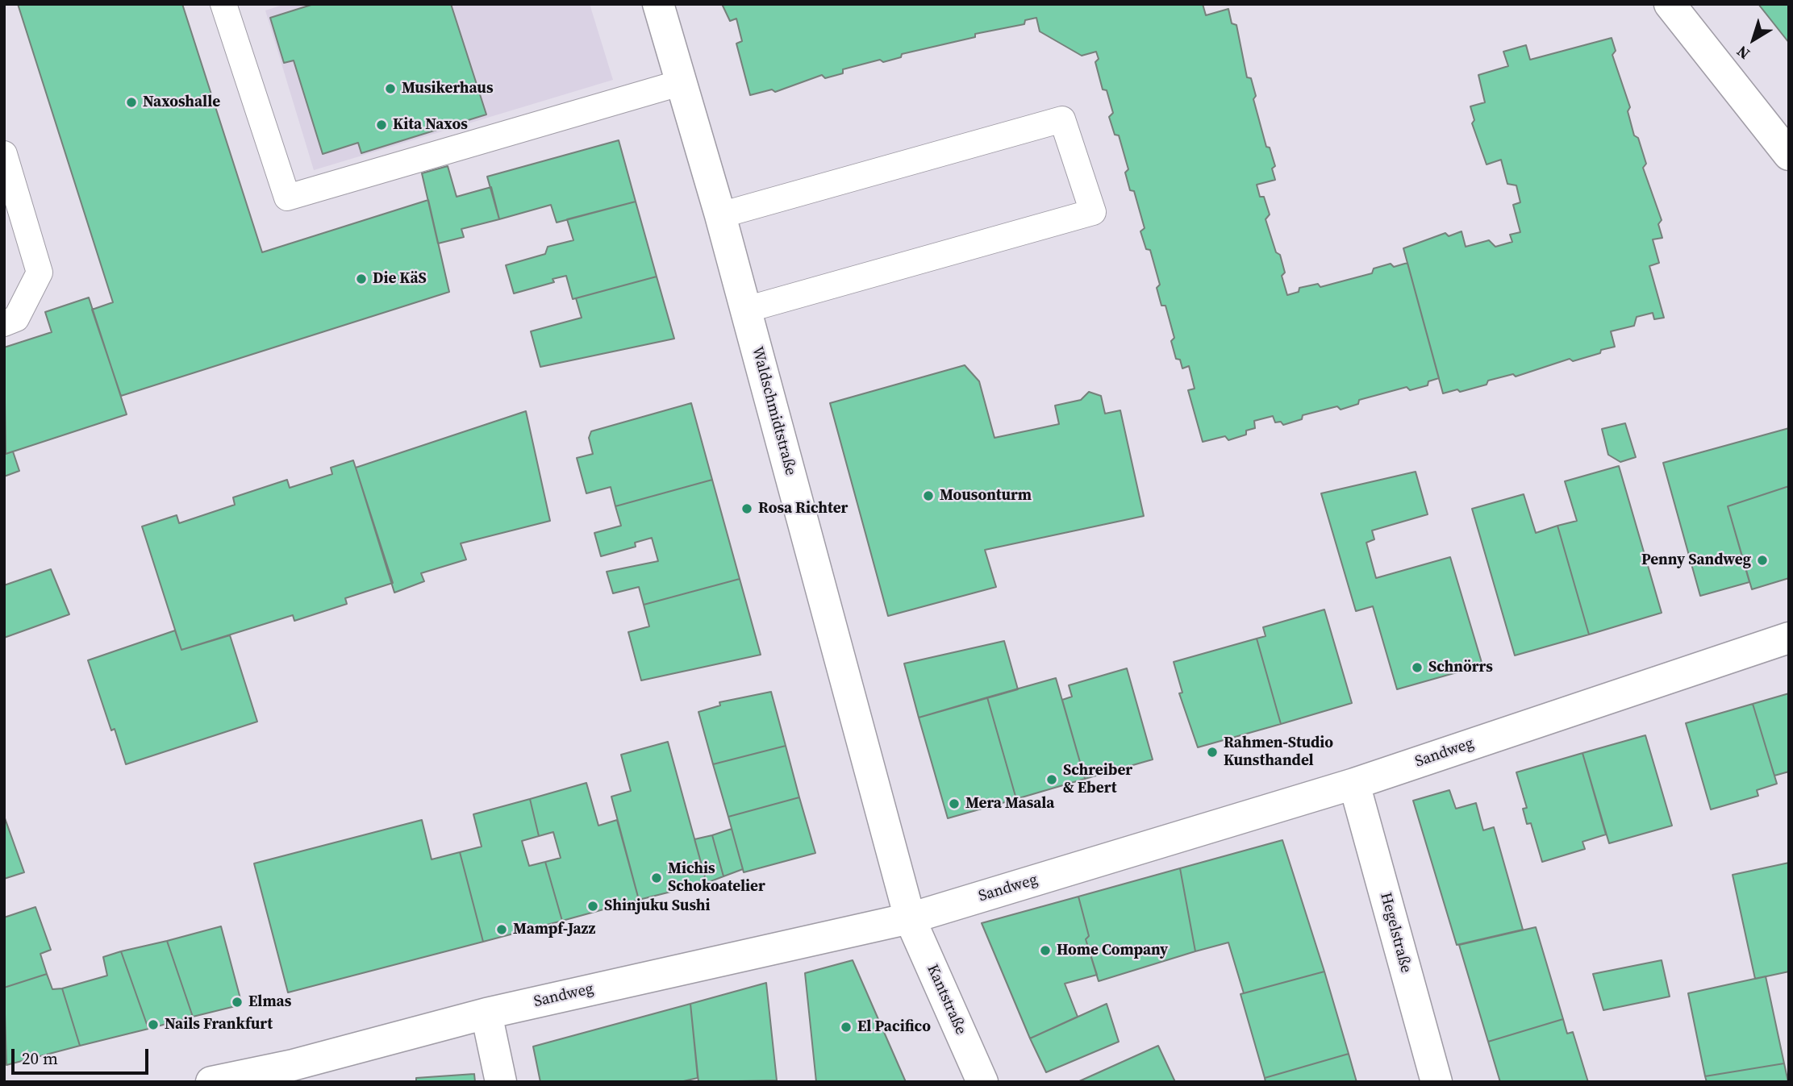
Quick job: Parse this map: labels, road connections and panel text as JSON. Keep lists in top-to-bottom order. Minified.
{"streets":{"street":["Waldschmidtstraße","Sandweg","Hegelstraße","Kantstraße"]},"crossings":[["Waldschmidtstraße","Sandweg"],["Waldschmidtstraße","Kantstraße"],["Sandweg","Hegelstraße"],["Sandweg","Kantstraße"]],"places":["Musikerhaus","Naxoshalle","Kita Naxos","Die KäS","Mousonturm","Rosa Richter","Penny Sandweg","Schnörrs","Rahmen-Studio Kunsthandel","Schreiber & Ebert","Mera Masala","Michis Schokoatelier","Shinjuku Sushi","Mampf-Jazz","Home Company","Elmas","Nails Frankfurt","El Pacifico"],"scale_bar":"20 m","north":"bottom left"}
